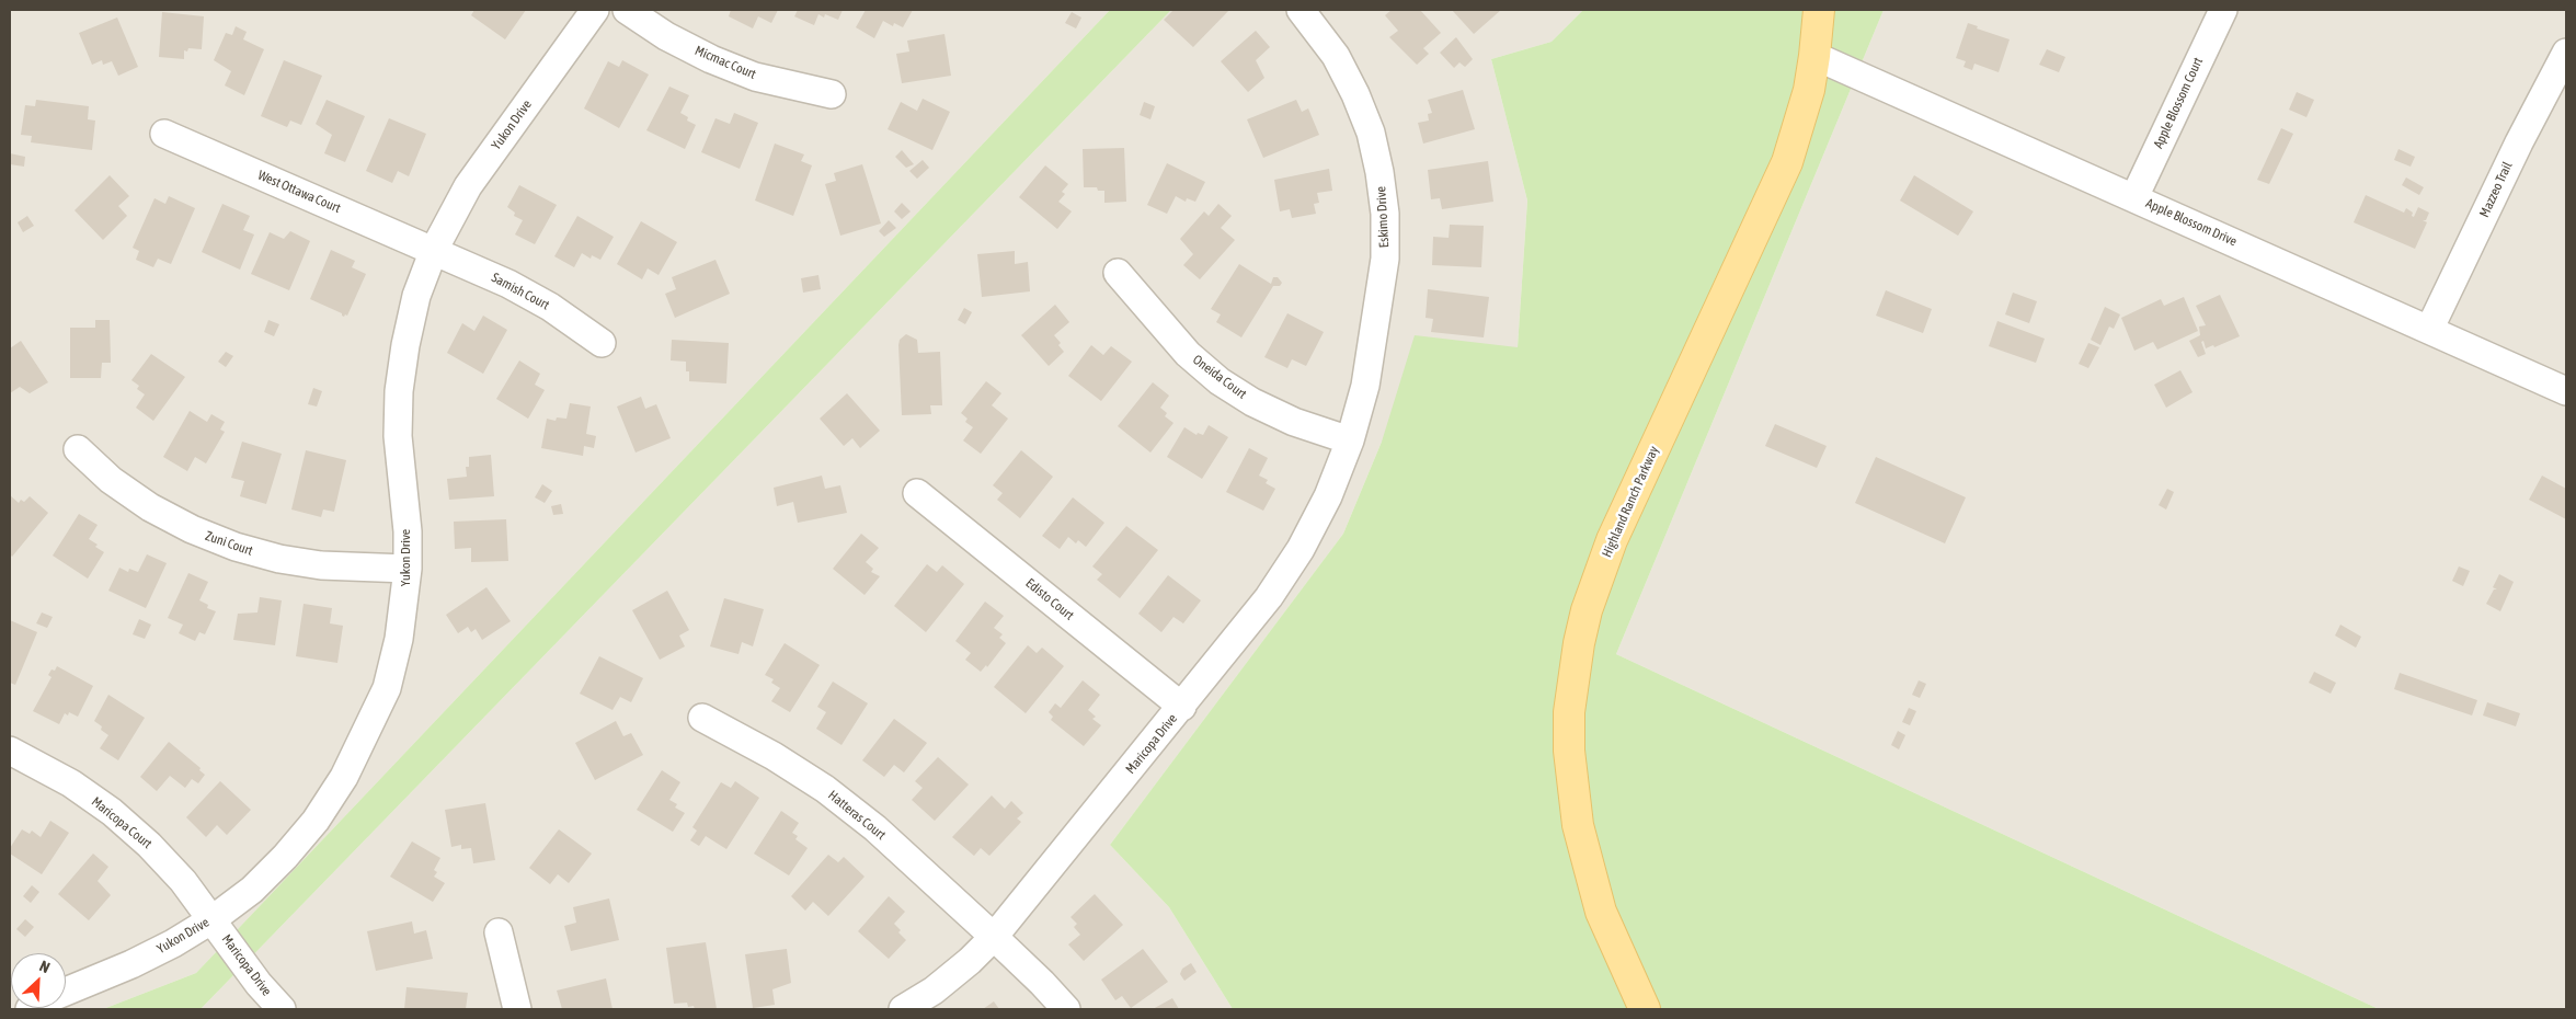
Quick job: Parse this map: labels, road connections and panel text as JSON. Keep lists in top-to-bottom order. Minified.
{"streets":{"main road":["Highland Ranch Parkway"],"street":["Micmac Court","Apple Blossom Court","Yukon Drive","Mazzeo Trail","West Ottawa Court","Eskimo Drive","Apple Blossom Drive","Samish Court","Oneida Court","Zuni Court","Edisto Court","Maricopa Drive","Hatteras Court","Maricopa Court"]},"crossings":[["Apple Blossom Court","Apple Blossom Drive"],["Yukon Drive","West Ottawa Court"],["Yukon Drive","Samish Court"],["Yukon Drive","Zuni Court"],["Yukon Drive","Maricopa Drive"],["Yukon Drive","Maricopa Court"],["Mazzeo Trail","Apple Blossom Drive"],["West Ottawa Court","Samish Court"],["Eskimo Drive","Oneida Court"],["Eskimo Drive","Maricopa Drive"],["Apple Blossom Drive","Highland Ranch Parkway"],["Oneida Court","Maricopa Drive"],["Edisto Court","Maricopa Drive"],["Maricopa Drive","Hatteras Court"],["Maricopa Drive","Maricopa Court"]],"north":"top right"}
